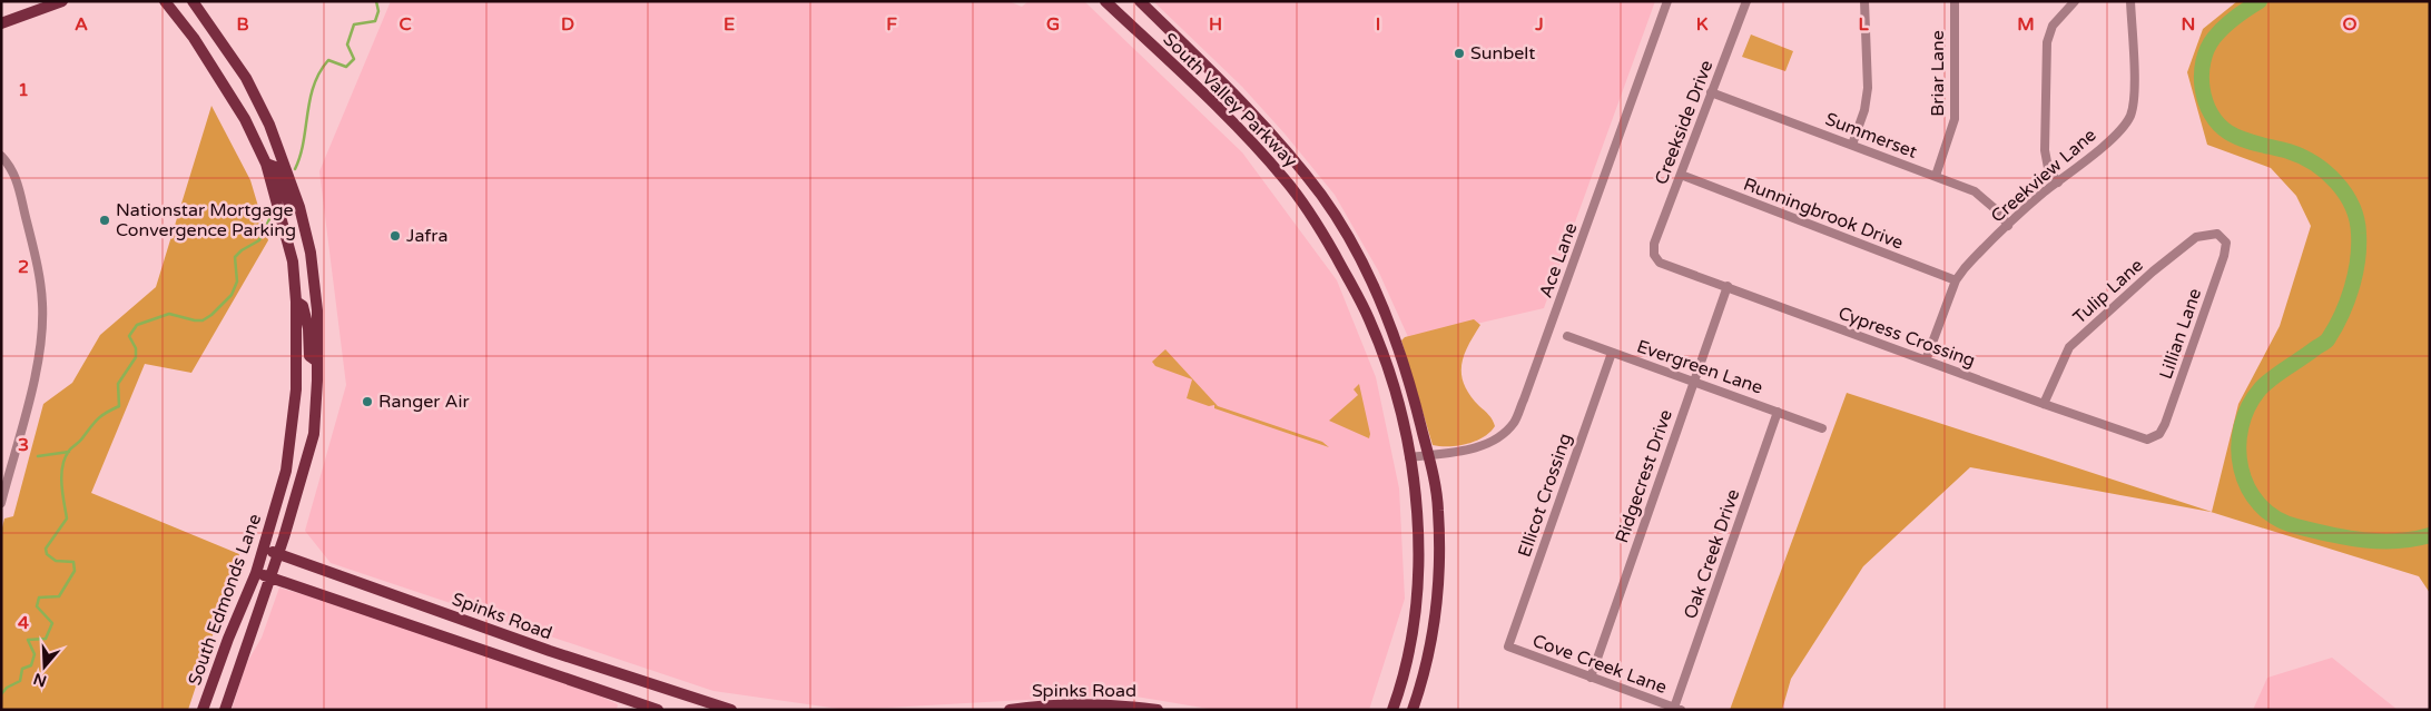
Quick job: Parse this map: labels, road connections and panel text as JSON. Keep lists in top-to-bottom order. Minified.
{"streets":{"main road":["South Valley Parkway","South Edmonds Lane","Spinks Road"],"street":["Briar Lane","Creekside Drive","Summerset","Creekview Lane","Runningbrook Drive","Ace Lane","Tulip Lane","Lillian Lane","Cypress Crossing","Evergreen Lane","Ridgecrest Drive","Ellicot Crossing","Oak Creek Drive","Cove Creek Lane"]},"crossings":[["Briar Lane","Summerset"],["South Valley Parkway","Ace Lane"],["Creekside Drive","Summerset"],["Creekside Drive","Runningbrook Drive"],["Creekside Drive","Cypress Crossing"],["Summerset","Creekview Lane"],["Creekview Lane","Runningbrook Drive"],["Creekview Lane","Cypress Crossing"],["Tulip Lane","Lillian Lane"],["Tulip Lane","Cypress Crossing"],["Lillian Lane","Cypress Crossing"],["Cypress Crossing","Ridgecrest Drive"],["Evergreen Lane","Ridgecrest Drive"],["Evergreen Lane","Ellicot Crossing"],["Evergreen Lane","Oak Creek Drive"],["Ridgecrest Drive","Cove Creek Lane"],["Ellicot Crossing","Cove Creek Lane"],["Oak Creek Drive","Cove Creek Lane"],["South Edmonds Lane","Spinks Road"]],"places":["Sunbelt","Nationstar Mortgage Convergence Parking","Jafra","Ranger Air"],"north":"bottom","grid":{"columns":["A","B","C","D","E","F","G","H","I","J","K","L","M","N","O"],"rows":["1","2","3","4"]}}
